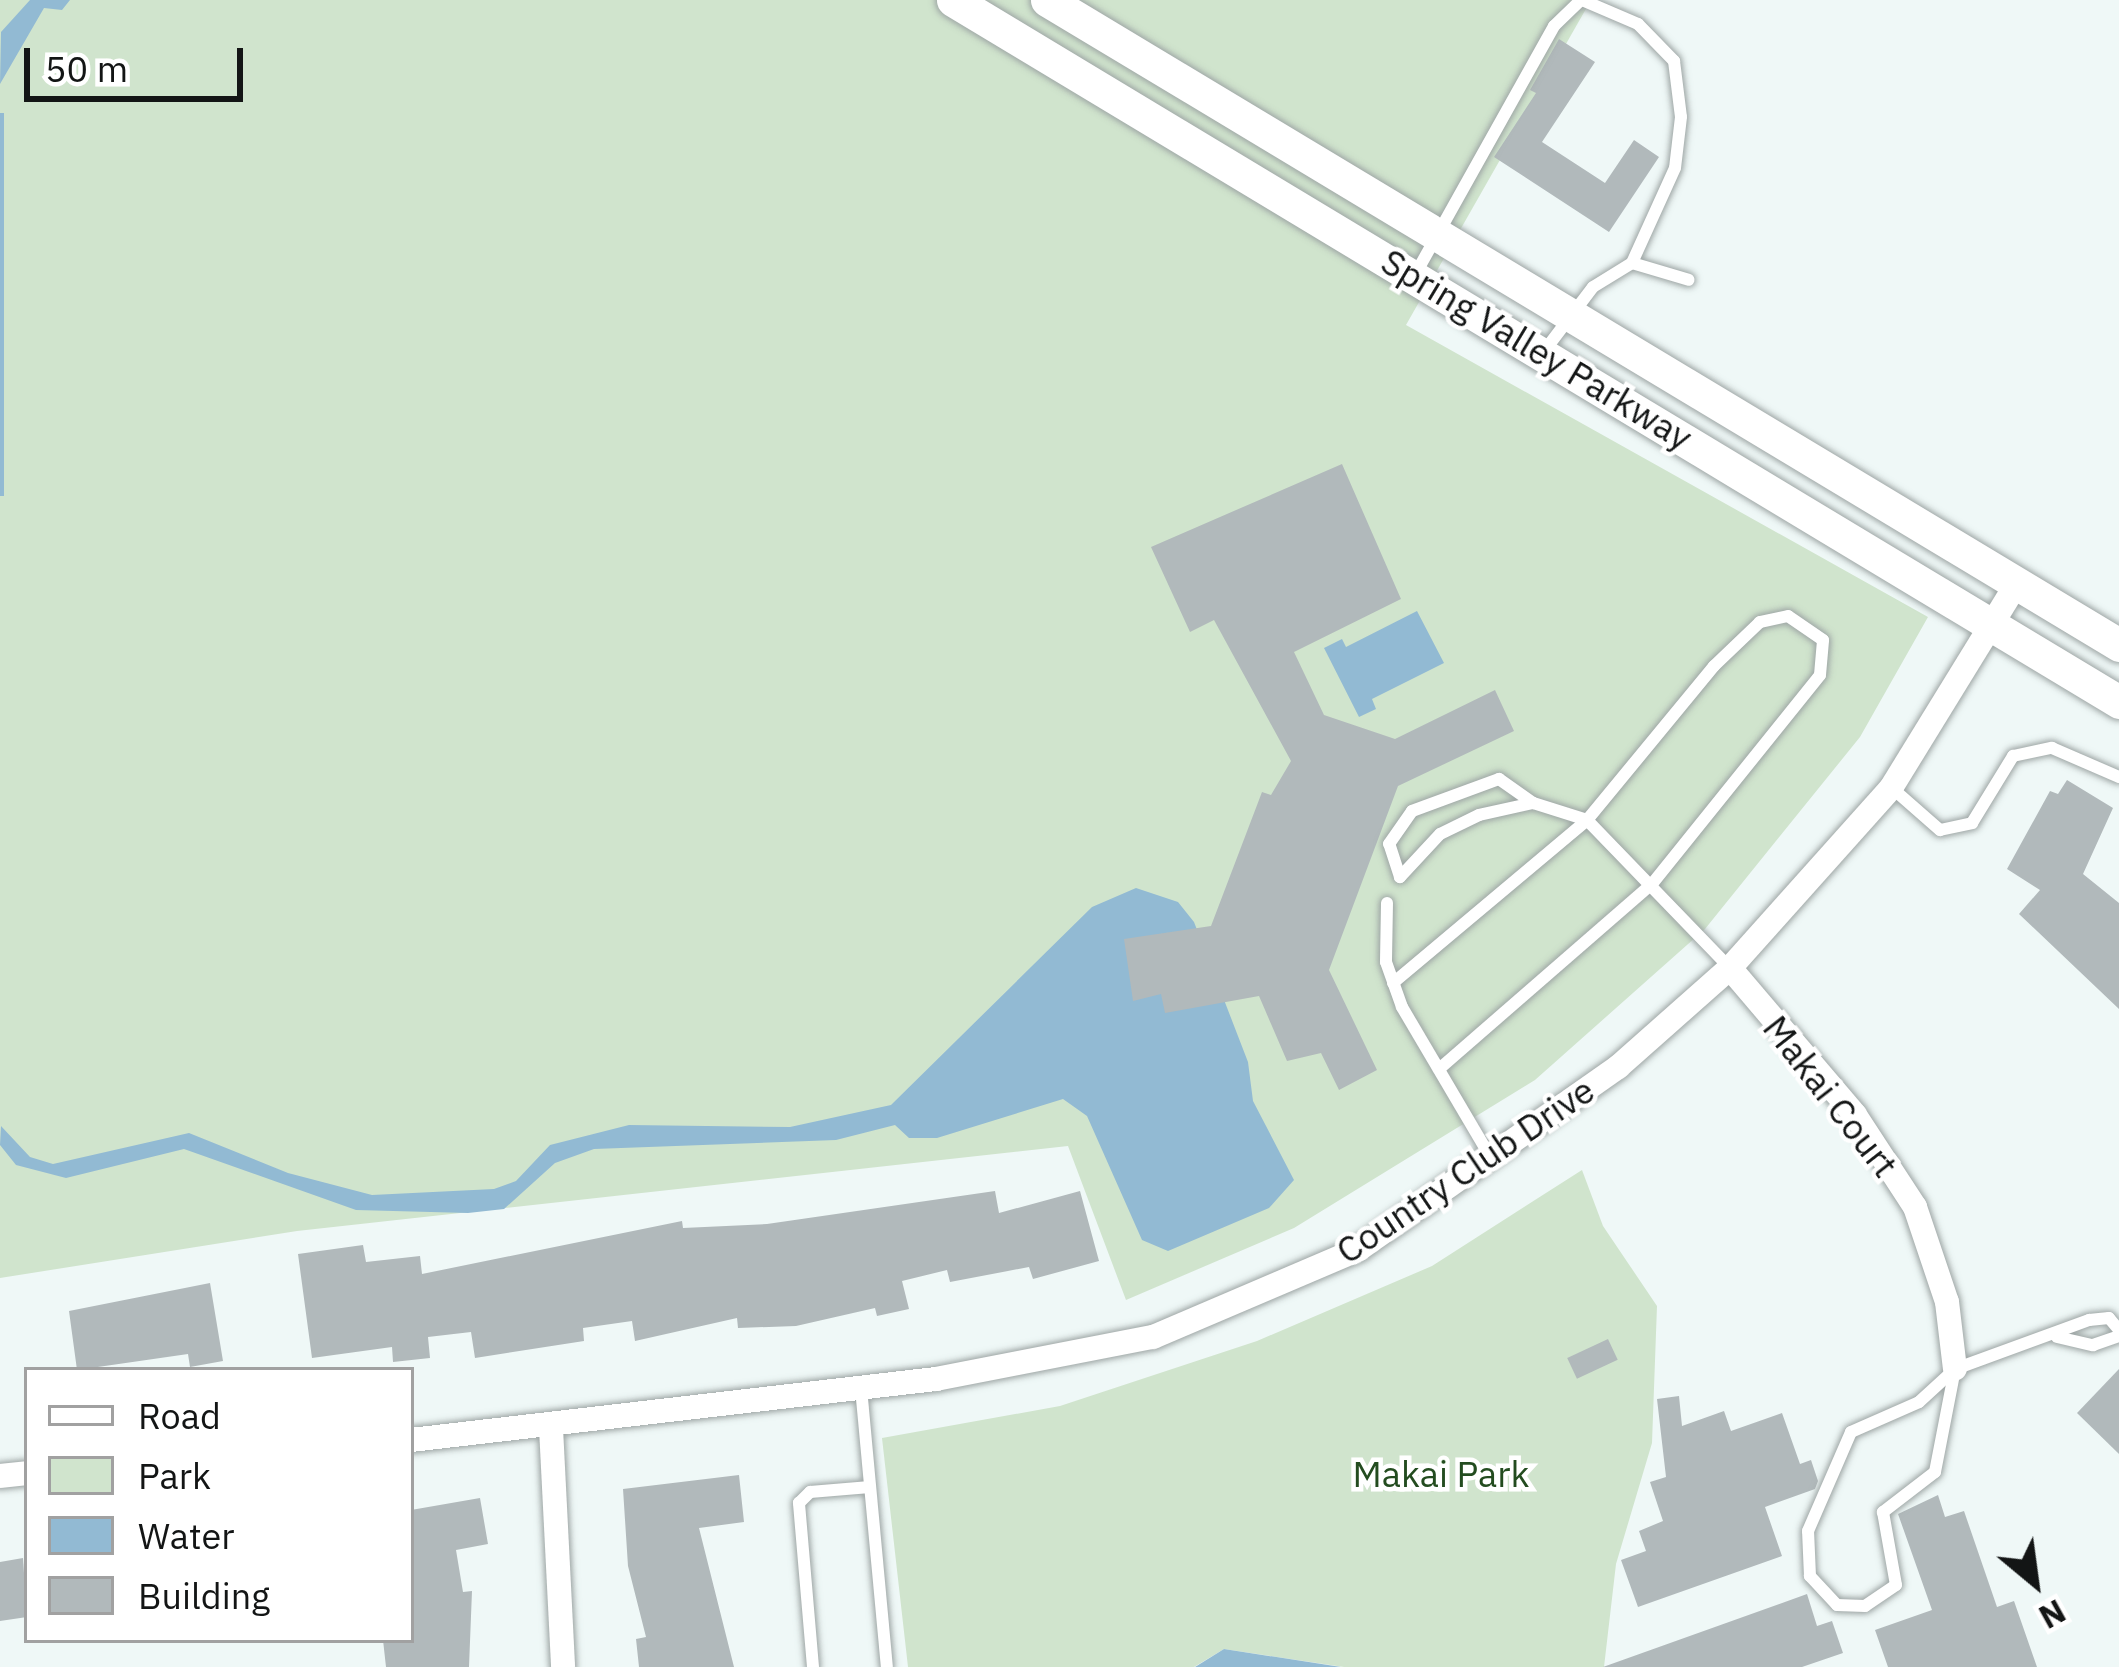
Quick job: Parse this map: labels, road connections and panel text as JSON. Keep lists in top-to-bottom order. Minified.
{"streets":{"street":["Spring Valley Parkway","Makai Court","Country Club Drive"]},"crossings":[["Spring Valley Parkway","Country Club Drive"],["Makai Court","Country Club Drive"]],"parks":["Makai Park"],"legend":["Road","Park","Water","Building"],"scale_bar":"50 m","north":"bottom right"}
